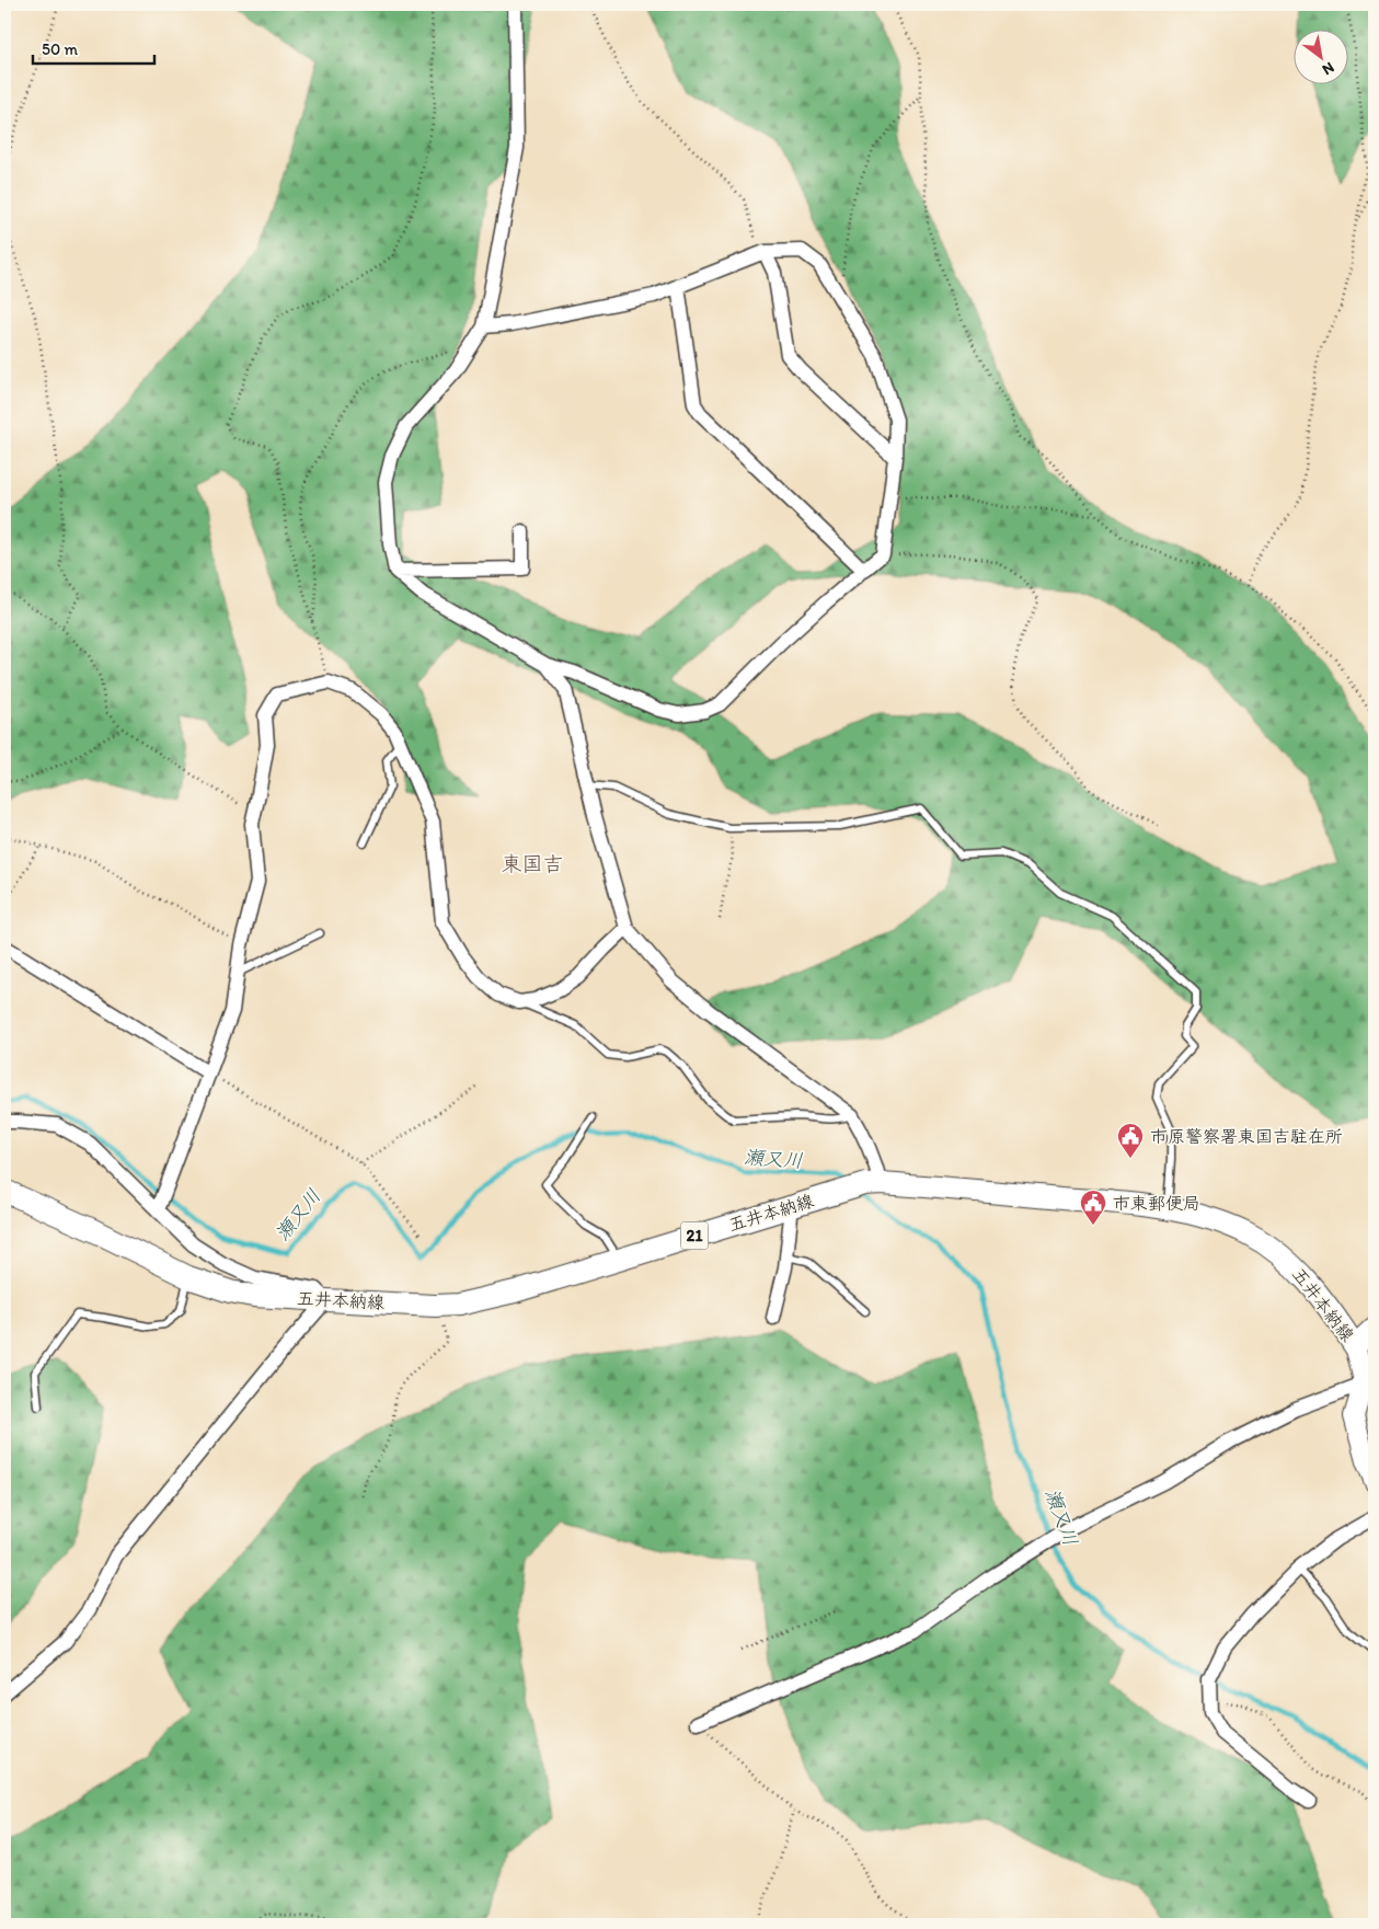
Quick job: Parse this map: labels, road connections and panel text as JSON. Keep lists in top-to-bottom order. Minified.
{"streets":{"main road":["五井本納線","21"]},"districts":["東国吉"],"water":["瀬又川"],"places":{"public building":["市原警察署東国吉駐在所","市東郵便局"]},"scale_bar":"50 m","north":"bottom right"}
